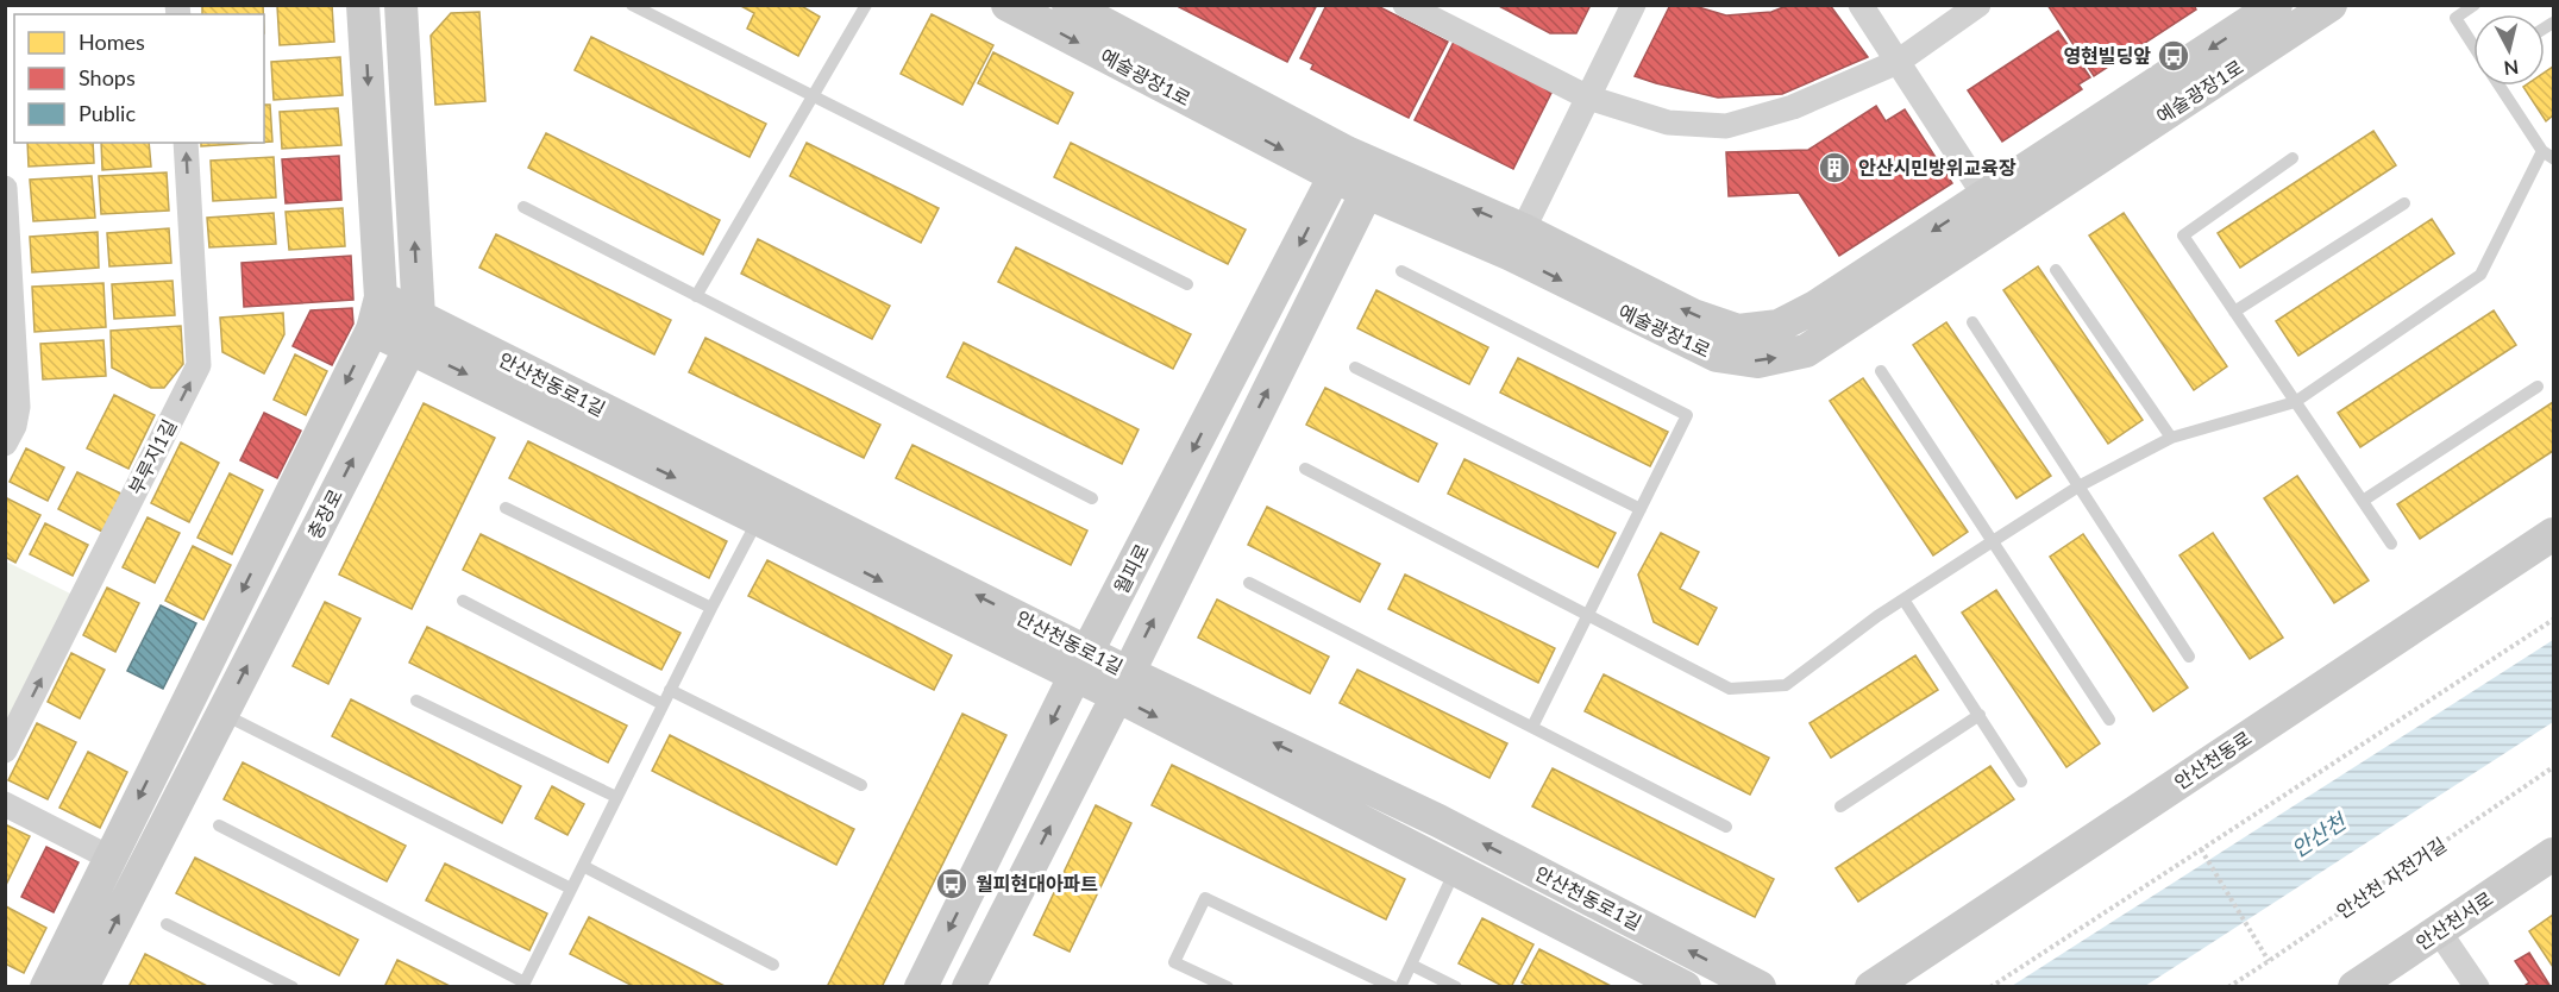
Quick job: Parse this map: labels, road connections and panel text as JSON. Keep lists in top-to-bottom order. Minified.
{"streets":{"street":["예술광장1로","안산천동로1길","부루지1길","충장로","월피로","안산천동로","안산천서로"],"path":["안산천 자전거길"]},"crossings":[["예술광장1로","월피로"],["안산천동로1길","충장로"],["안산천동로1길","월피로"]],"water":["안산천"],"places":{"bus stop":["영현빌딩앞","월피현대아파트"],"building":["안산시민방위교육장"]},"legend":["Homes","Shops","Public"],"north":"bottom"}
